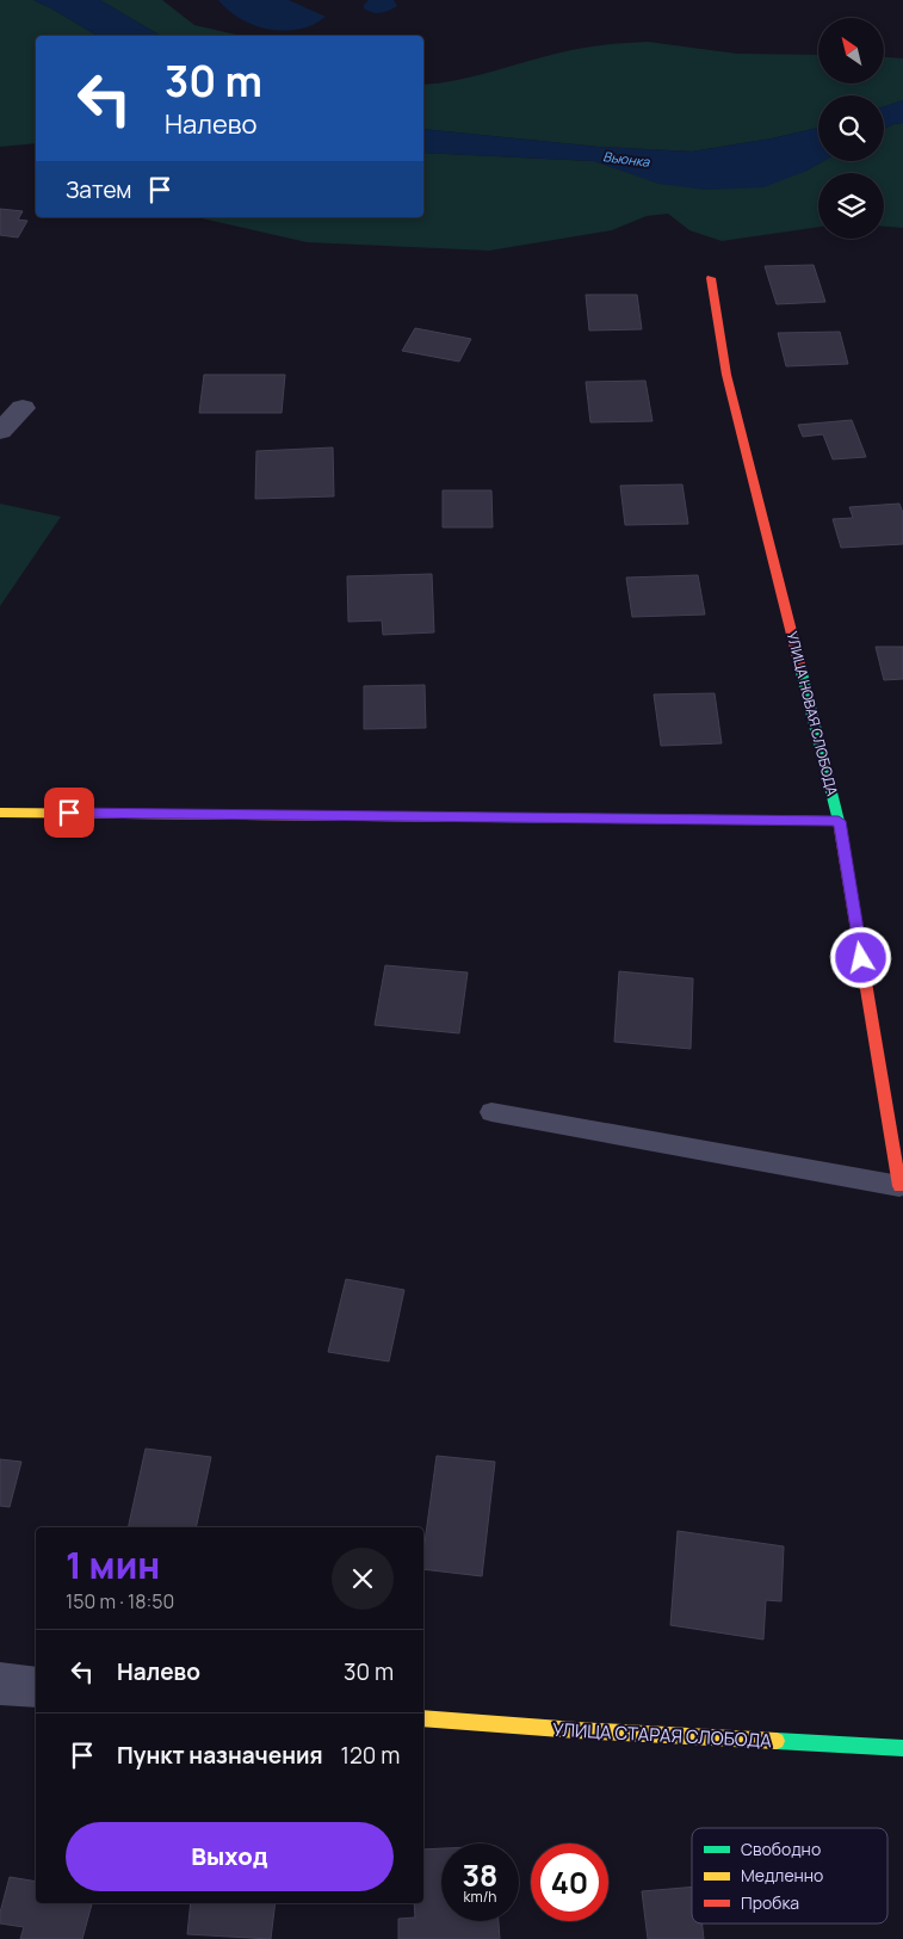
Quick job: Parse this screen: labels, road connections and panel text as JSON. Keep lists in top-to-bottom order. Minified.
{"streets":{"street":["УЛИЦА НОВАЯ СЛОБОДА","УЛИЦА СТАРАЯ СЛОБОДА"]},"water":["Вьюнка"],"legend":["Свободно","Медленно","Пробка"],"north":"top left","page":{"turn":["30 m","Налево"],"then":"Затем","heading":["1 мин","150 m · 18:50"],"list":[{"name":"Налево","value":"30 m"},{"name":"Пункт назначения","value":"120 m"}],"buttons":"Выход","speed":"38 km/h","limit":"40"}}
